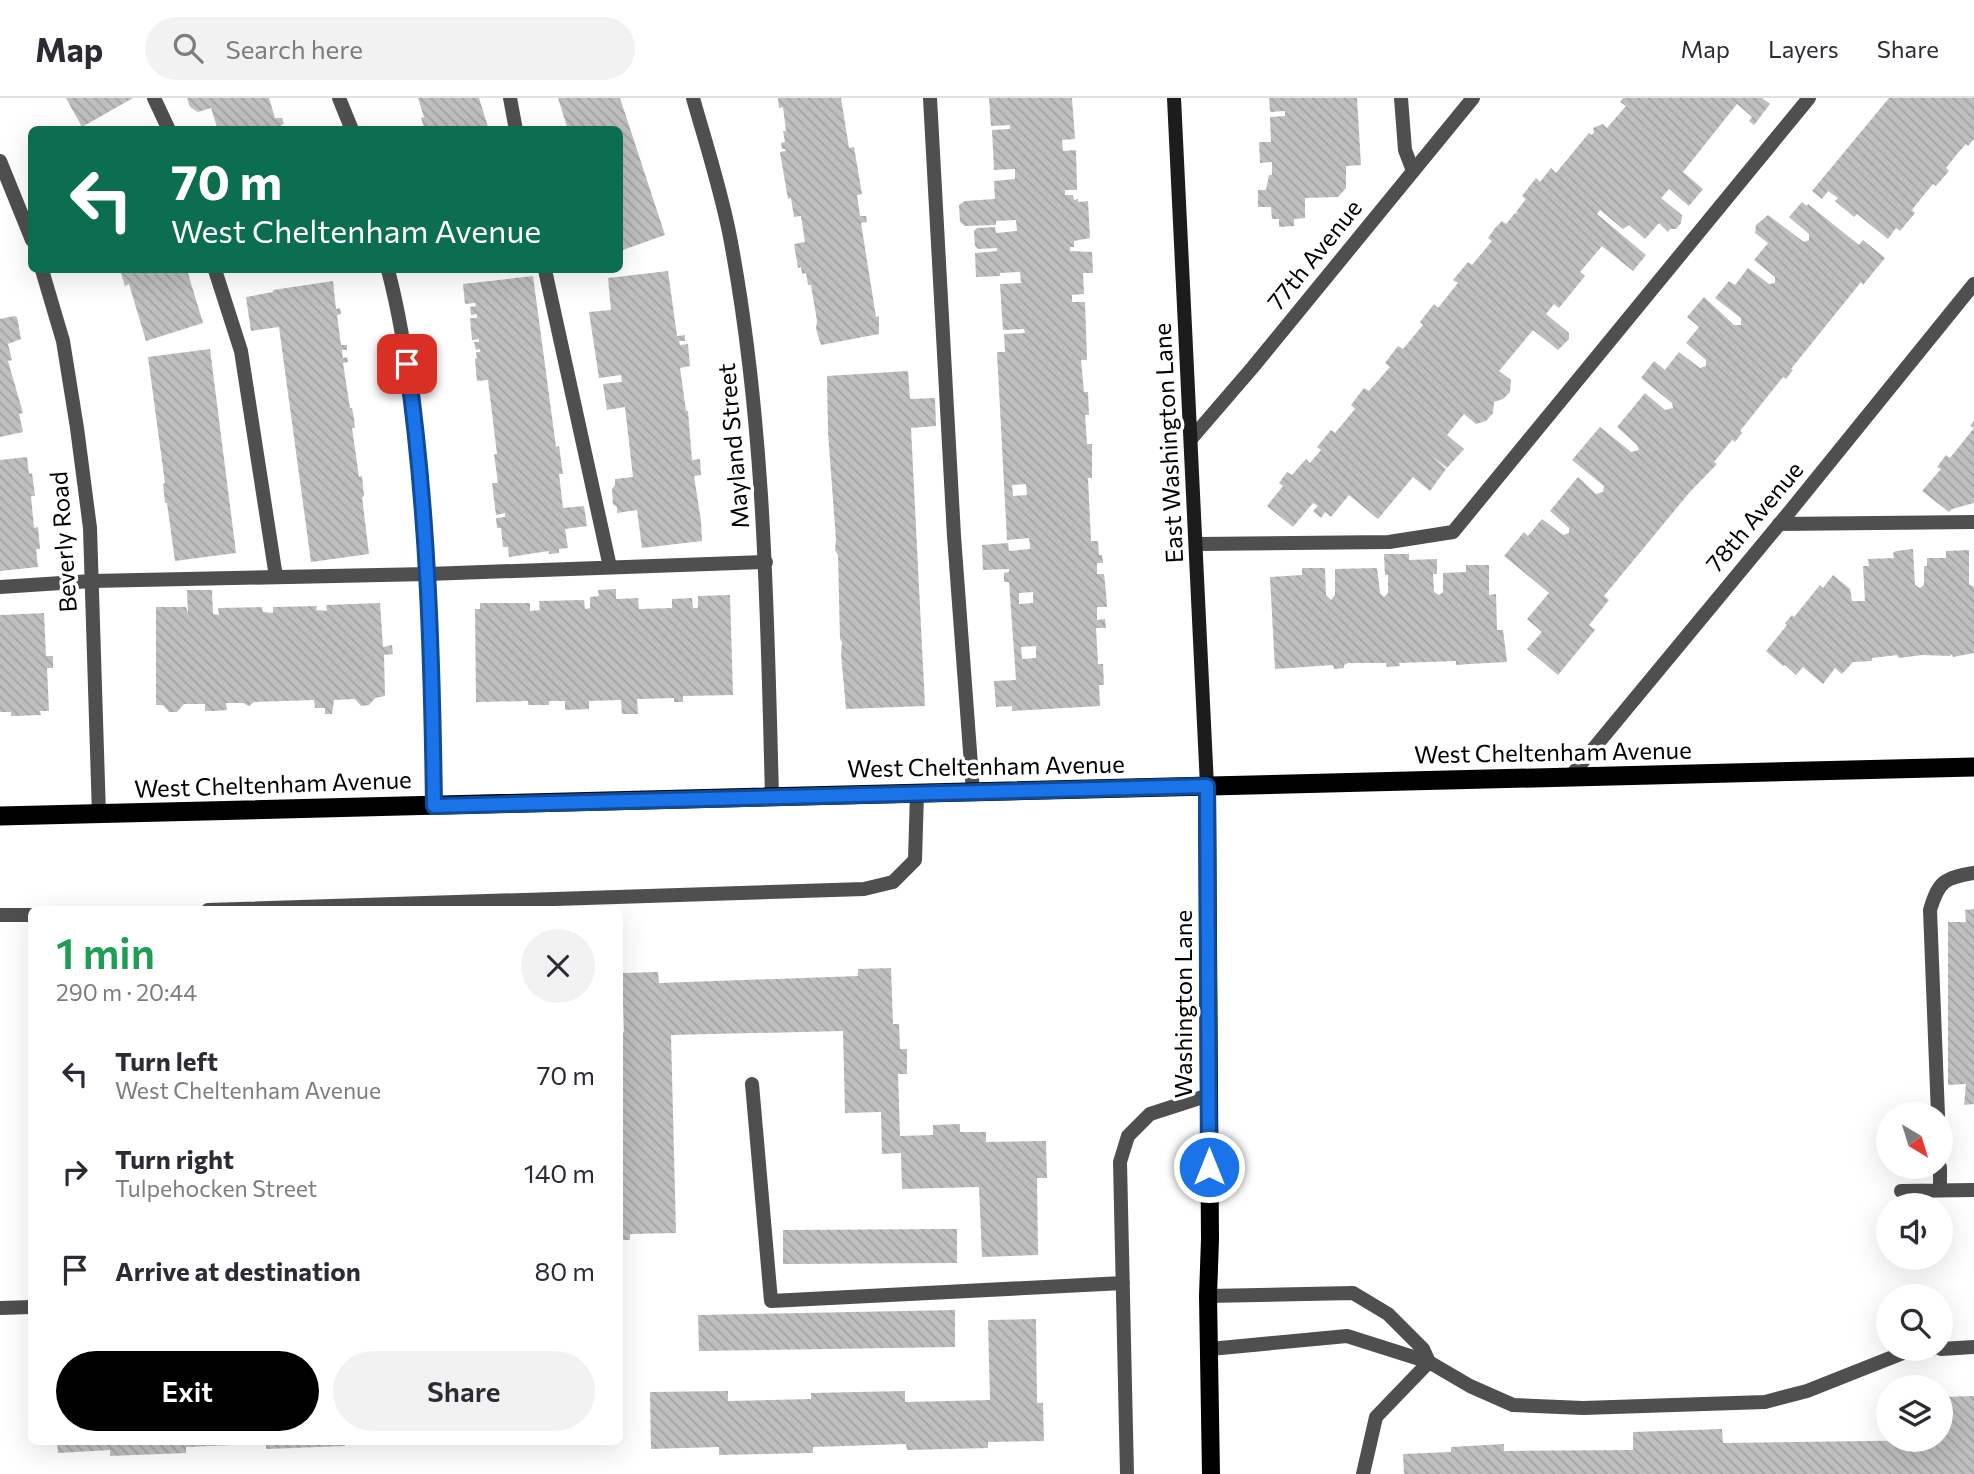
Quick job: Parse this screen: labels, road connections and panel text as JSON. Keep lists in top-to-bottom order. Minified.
{"streets":{"highway":["West Cheltenham Avenue"],"main road":["East Washington Lane","Washington Lane"],"street":["77th Avenue","Mayland Street","78th Avenue","Beverly Road"]},"crossings":[["77th Avenue","East Washington Lane"],["East Washington Lane","West Cheltenham Avenue"],["East Washington Lane","Washington Lane"],["Mayland Street","West Cheltenham Avenue"],["78th Avenue","West Cheltenham Avenue"],["Beverly Road","West Cheltenham Avenue"],["West Cheltenham Avenue","Washington Lane"]],"north":"bottom right","page":{"header":"Map","search":"Search here","nav":["Map","Layers","Share"],"turn":["70 m","West Cheltenham Avenue"],"heading":["1 min","290 m · 20:44"],"list":[{"name":"Turn left","note":"West Cheltenham Avenue","value":"70 m"},{"name":"Turn right","note":"Tulpehocken Street","value":"140 m"},{"name":"Arrive at destination","value":"80 m"}],"buttons":["Exit","Share"]}}
